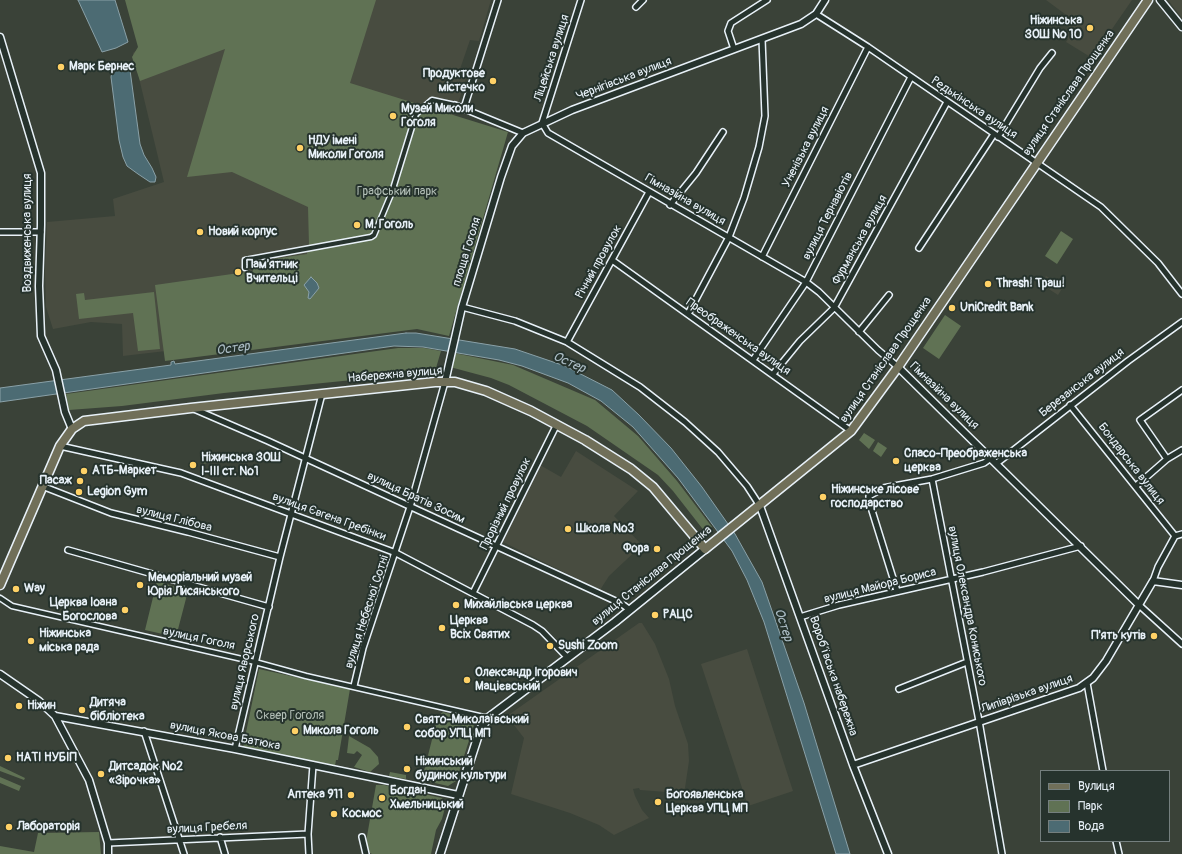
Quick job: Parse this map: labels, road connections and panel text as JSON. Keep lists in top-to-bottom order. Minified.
{"streets":{"main road":["вулиця Станіслава Прощенка","Набережна вулиця"],"street":["Ліцейська вулиця","Чернігівська вулиця","Редькінська вулиця","Уненізька вулиця","Гімназійна вулиця","вулиця Тернавіотів","Воздвиженська вулиця","Фурманська вулиця","площа Гоголя","Річний провулок","Преображенська вулиця","Березанська вулиця","Бондарська вулиця","вулиця Братів Зосим","Прорізний провулок","вулиця Євгена Гребінки","вулиця Глібова","вулиця Майора Бориса","вулиця Олександра Кониського","вулиця Небесної Сотні","вулиця Гоголя","вулиця Яворського","Воробʼївська набережна","Липіврізька вулиця","вулиця Якова Батюка","вулиця Гребеля"]},"crossings":[["Ліцейська вулиця","Чернігівська вулиця"],["Ліцейська вулиця","Гімназійна вулиця"],["Чернігівська вулиця","Редькінська вулиця"],["Чернігівська вулиця","Гімназійна вулиця"],["Чернігівська вулиця","площа Гоголя"],["вулиця Станіслава Прощенка","Редькінська вулиця"],["вулиця Станіслава Прощенка","Гімназійна вулиця"],["вулиця Станіслава Прощенка","Преображенська вулиця"],["вулиця Станіслава Прощенка","Набережна вулиця"],["вулиця Станіслава Прощенка","вулиця Братів Зосим"],["вулиця Станіслава Прощенка","вулиця Євгена Гребінки"],["вулиця Станіслава Прощенка","вулиця Гоголя"],["вулиця Станіслава Прощенка","Воробʼївська набережна"],["Редькінська вулиця","Уненізька вулиця"],["Редькінська вулиця","вулиця Тернавіотів"],["Редькінська вулиця","Фурманська вулиця"],["Уненізька вулиця","Гімназійна вулиця"],["Гімназійна вулиця","вулиця Тернавіотів"],["Гімназійна вулиця","Фурманська вулиця"],["Гімназійна вулиця","Річний провулок"],["Гімназійна вулиця","Березанська вулиця"],["Гімназійна вулиця","вулиця Майора Бориса"],["Гімназійна вулиця","Липіврізька вулиця"],["вулиця Тернавіотів","Преображенська вулиця"],["Воздвиженська вулиця","Набережна вулиця"],["Фурманська вулиця","Преображенська вулиця"],["площа Гоголя","Набережна вулиця"],["площа Гоголя","вулиця Небесної Сотні"],["Річний провулок","Преображенська вулиця"],["Набережна вулиця","вулиця Братів Зосим"],["Набережна вулиця","Прорізний провулок"],["Набережна вулиця","вулиця Євгена Гребінки"],["Набережна вулиця","вулиця Глібова"],["Набережна вулиця","вулиця Небесної Сотні"],["Набережна вулиця","вулиця Яворського"],["Березанська вулиця","Бондарська вулиця"],["вулиця Братів Зосим","Прорізний провулок"],["вулиця Братів Зосим","вулиця Небесної Сотні"],["вулиця Братів Зосим","вулиця Яворського"],["Прорізний провулок","вулиця Євгена Гребінки"],["вулиця Євгена Гребінки","вулиця Небесної Сотні"],["вулиця Євгена Гребінки","вулиця Яворського"],["вулиця Глібова","вулиця Яворського"],["вулиця Майора Бориса","вулиця Олександра Кониського"],["вулиця Майора Бориса","Воробʼївська набережна"],["вулиця Олександра Кониського","Липіврізька вулиця"],["вулиця Небесної Сотні","вулиця Гоголя"],["вулиця Гоголя","вулиця Яворського"],["вулиця Яворського","вулиця Якова Батюка"],["Воробʼївська набережна","Липіврізька вулиця"]],"water":["Остер"],"parks":["Графський парк","Сквер Гоголя"],"places":["Ніжинська ЗОШ № 10","Марк Бернес","Продуктове містечко","Музей Миколи Гоголя","НДУ імені Миколи Гоголя","М. Гоголь","Новий корпус","Пам'ятник Вчительці","Thrash! Траш!","UniCredit Bank","Спасо-Преображенська церква","Ніжинська ЗОШ І-ІІІ ст. №1","АТБ-Маркет","Пасаж","Legion Gym","Ніжинське лісове господарство","Школа №3","Фора","Меморіальний музей Юрія Лисянського","Way","Михайлівська церква","Церква Іоана Богослова","РАЦС","Церква Всіх Святих","П'ять кутів","Ніжинська міська рада","Sushi Zoom","Олександр Ігорович Мацієвський","Ніжин","Дитяча бібліотека","Свято-Миколаївський собор УПЦ МП","Микола Гоголь","НАТІ НУБІП","Ніжинський будинок культури","Дитсадок №2 «Зірочка»","Аптека 911","Богдан Хмельницький","Богоявленська Церква УПЦ МП","Космос","Лабораторія"],"legend":["Вулиця","Парк","Вода"]}
